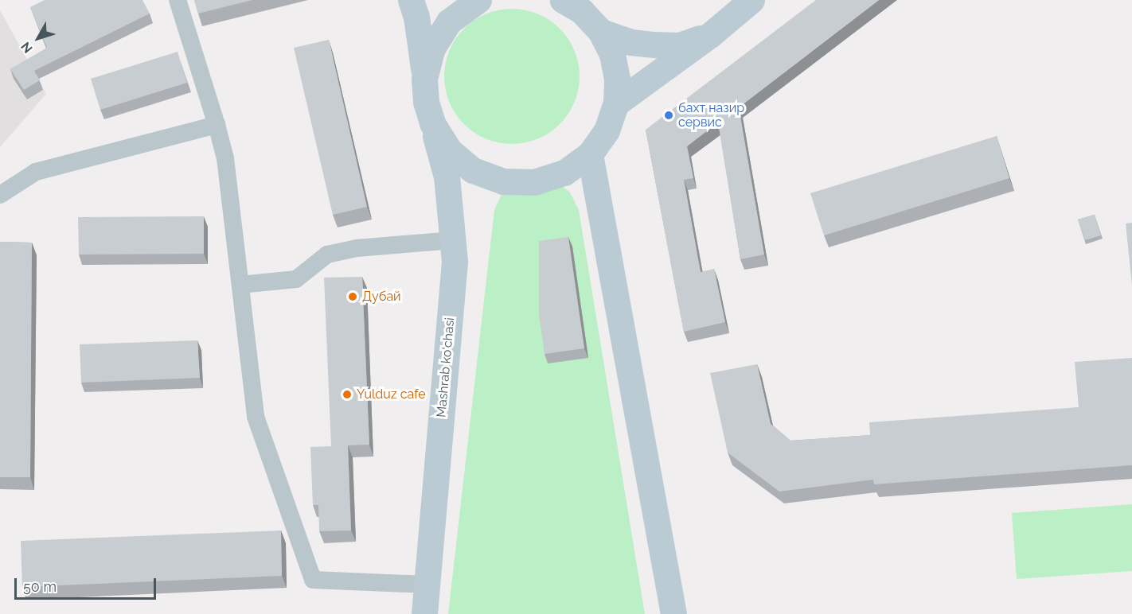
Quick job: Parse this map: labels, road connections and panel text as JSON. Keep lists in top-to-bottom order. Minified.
{"streets":{"main road":["Mashrab ko'chasi"]},"places":["бахт назир сервис","Дубай","Yulduz cafe"],"scale_bar":"50 m","north":"bottom left"}
